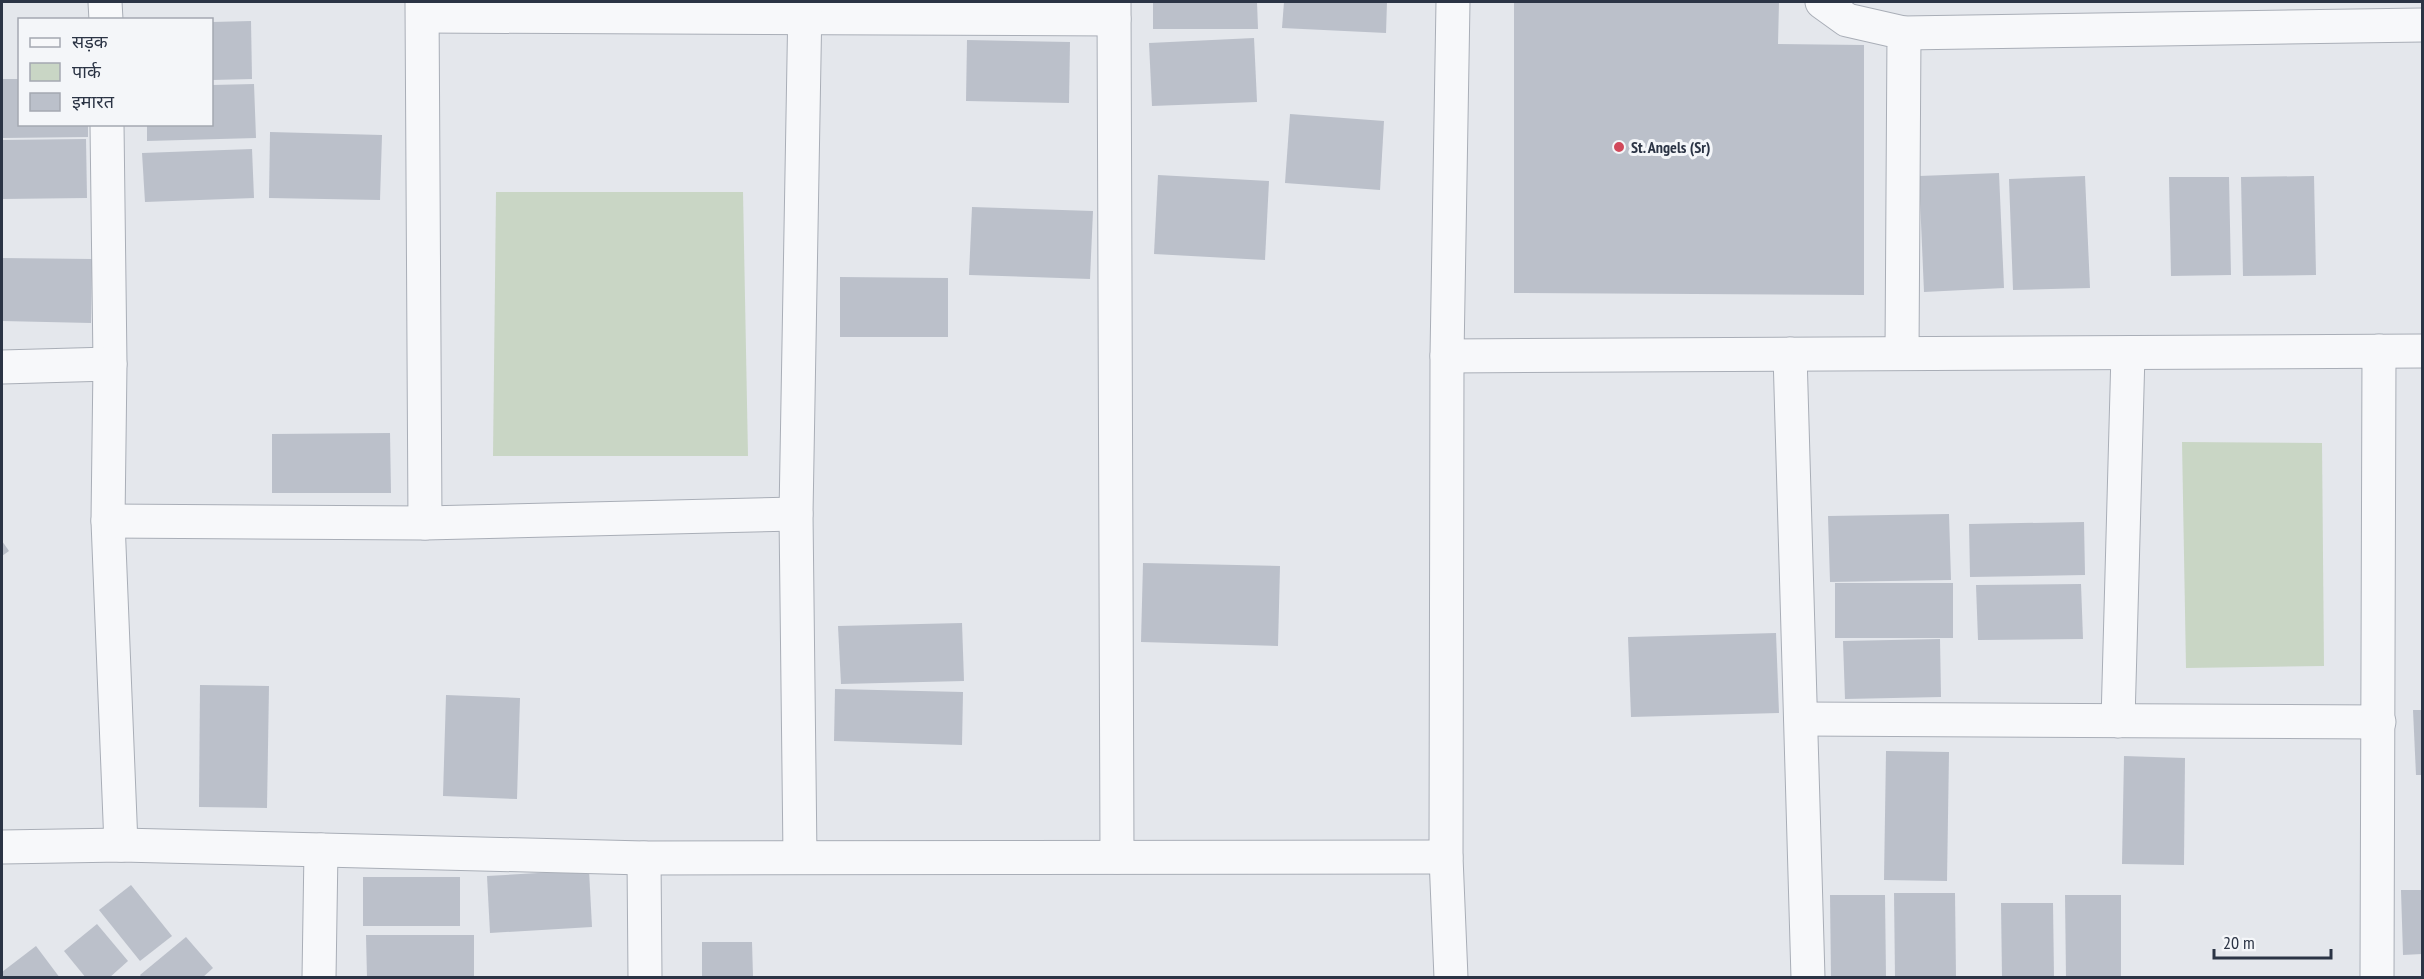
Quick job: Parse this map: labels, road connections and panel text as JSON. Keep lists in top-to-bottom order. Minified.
{"places":["St. Angels (Sr)"],"legend":["सड़क","पार्क","इमारत"],"scale_bar":"20 m"}
